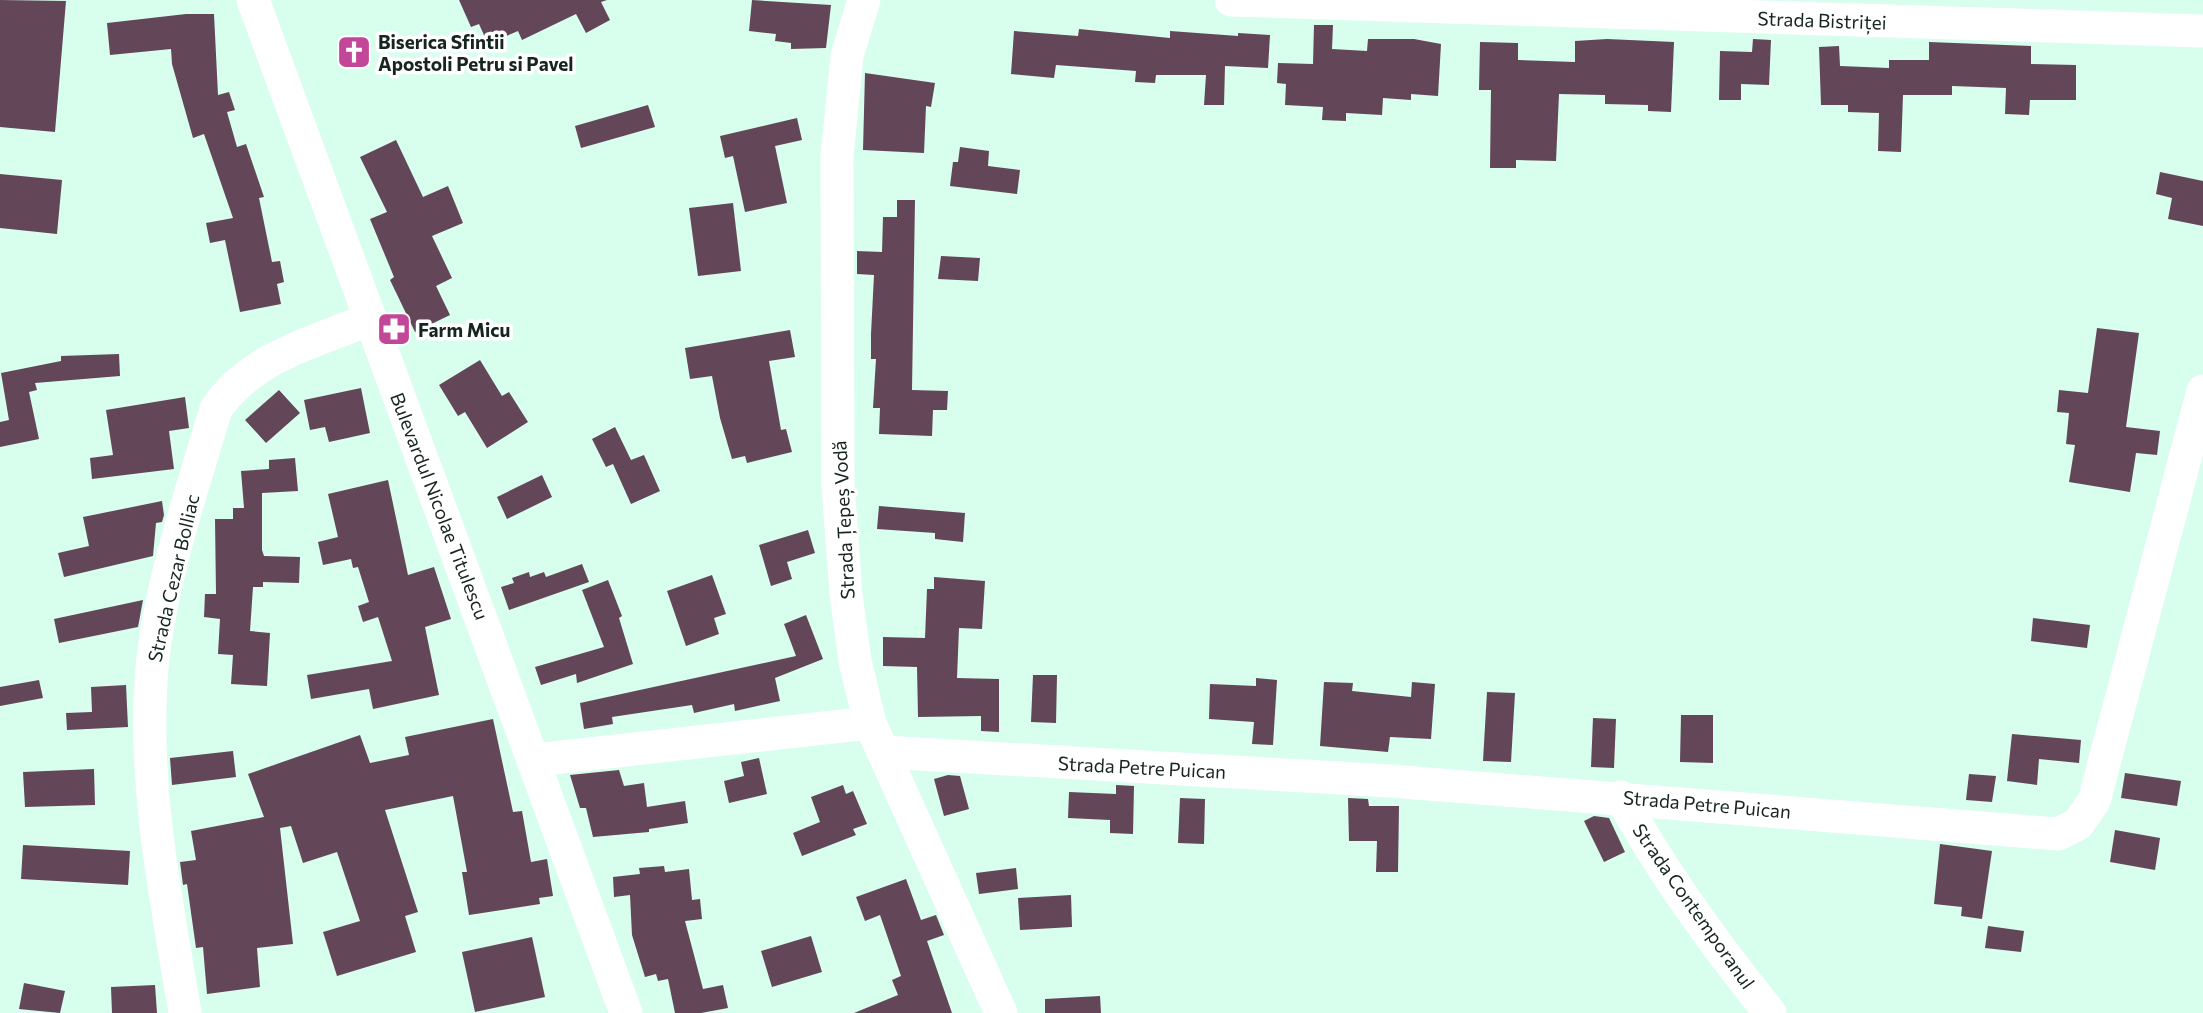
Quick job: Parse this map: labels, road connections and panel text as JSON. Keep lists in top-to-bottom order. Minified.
{"streets":{"street":["Strada Bistriței","Bulevardul Nicolae Titulescu","Strada Țepeș Vodă","Strada Cezar Bolliac","Strada Petre Puican","Strada Contemporanul"]},"crossings":[["Bulevardul Nicolae Titulescu","Strada Cezar Bolliac"],["Bulevardul Nicolae Titulescu","Strada Petre Puican"],["Strada Țepeș Vodă","Strada Petre Puican"],["Strada Petre Puican","Strada Contemporanul"]],"places":{"church":["Biserica Sfintii Apostoli Petru si Pavel"],"pharmacy":["Farm Micu"]}}
